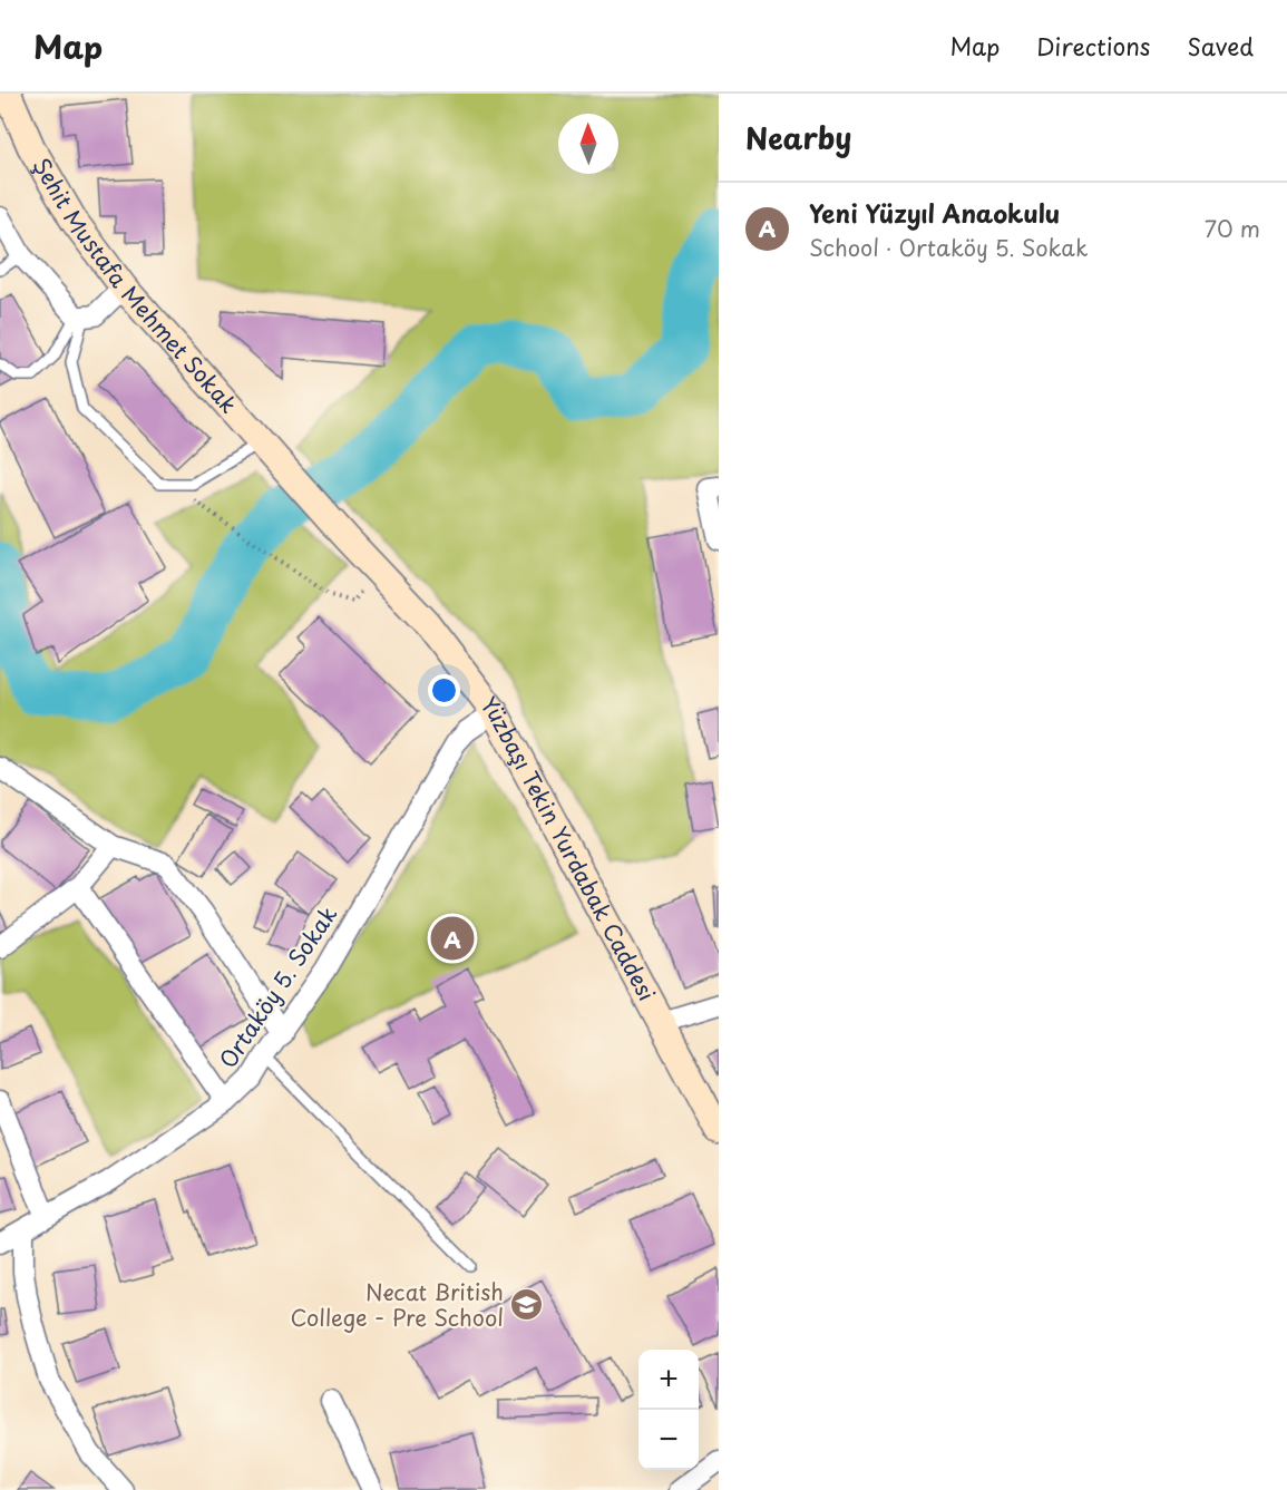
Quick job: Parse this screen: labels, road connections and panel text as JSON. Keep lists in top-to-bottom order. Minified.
{"streets":{"main road":["Şehit Mustafa Mehmet Sokak","Yüzbaşı Tekin Yurdabak Caddesi"],"street":["Ortaköy 5. Sokak"]},"crossings":[["Şehit Mustafa Mehmet Sokak","Yüzbaşı Tekin Yurdabak Caddesi"],["Yüzbaşı Tekin Yurdabak Caddesi","Ortaköy 5. Sokak"]],"places":{"school or university":["Necat British College - Pre School"]},"north":"top","page":{"header":"Map","nav":["Map","Directions","Saved"],"heading":"Nearby","list":[{"mark":"A","name":"Yeni Yüzyıl Anaokulu","note":"School · Ortaköy 5. Sokak","value":"70 m"}],"pins":"A","map_buttons":["+","−"]}}
